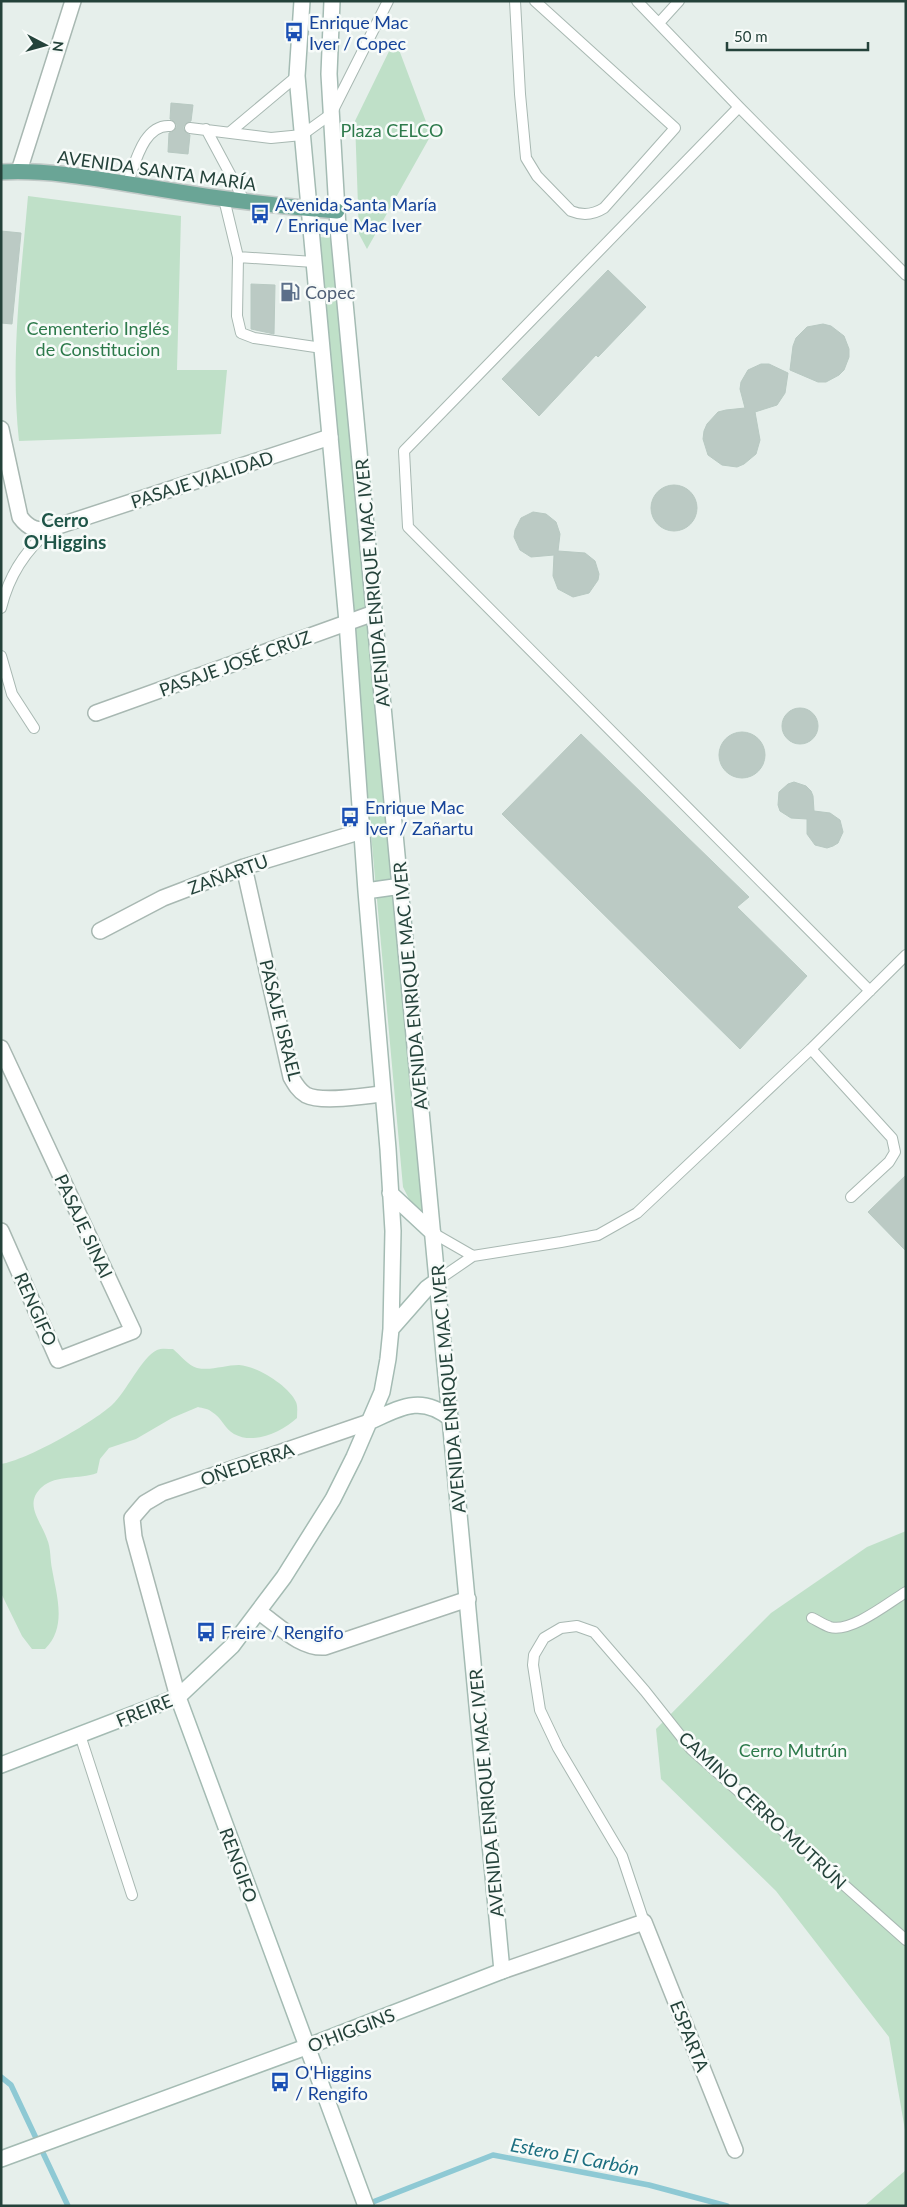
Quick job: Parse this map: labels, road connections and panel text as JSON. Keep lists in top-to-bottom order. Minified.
{"streets":{"main road":["AVENIDA SANTA MARÍA","PASAJE VIALIDAD","AVENIDA ENRIQUE MAC IVER","PASAJE JOSÉ CRUZ","ZAÑARTU","PASAJE ISRAEL","PASAJE SINAI","RENGIFO","OÑEDERRA","FREIRE","O'HIGGINS","ESPARTA"],"lane":["CAMINO CERRO MUTRÚN"]},"crossings":[["AVENIDA SANTA MARÍA","AVENIDA ENRIQUE MAC IVER"],["PASAJE VIALIDAD","AVENIDA ENRIQUE MAC IVER"],["AVENIDA ENRIQUE MAC IVER","PASAJE JOSÉ CRUZ"],["AVENIDA ENRIQUE MAC IVER","ZAÑARTU"],["AVENIDA ENRIQUE MAC IVER","PASAJE ISRAEL"],["AVENIDA ENRIQUE MAC IVER","OÑEDERRA"],["AVENIDA ENRIQUE MAC IVER","FREIRE"],["AVENIDA ENRIQUE MAC IVER","O'HIGGINS"],["ZAÑARTU","PASAJE ISRAEL"],["PASAJE SINAI","RENGIFO"],["RENGIFO","OÑEDERRA"],["RENGIFO","FREIRE"],["RENGIFO","O'HIGGINS"],["OÑEDERRA","FREIRE"],["CAMINO CERRO MUTRÚN","O'HIGGINS"],["CAMINO CERRO MUTRÚN","ESPARTA"],["O'HIGGINS","ESPARTA"]],"districts":["Cerro O'Higgins"],"water":["Estero El Carbón"],"parks":["Plaza CELCO","Cementerio Inglés de Constitucion","Cerro Mutrún"],"places":{"bus stop":["Enrique Mac Iver / Copec","Avenida Santa María / Enrique Mac Iver","Enrique Mac Iver / Zañartu","Freire / Rengifo","O'Higgins / Rengifo"],"fuel station":["Copec"]},"scale_bar":"50 m","north":"right"}
